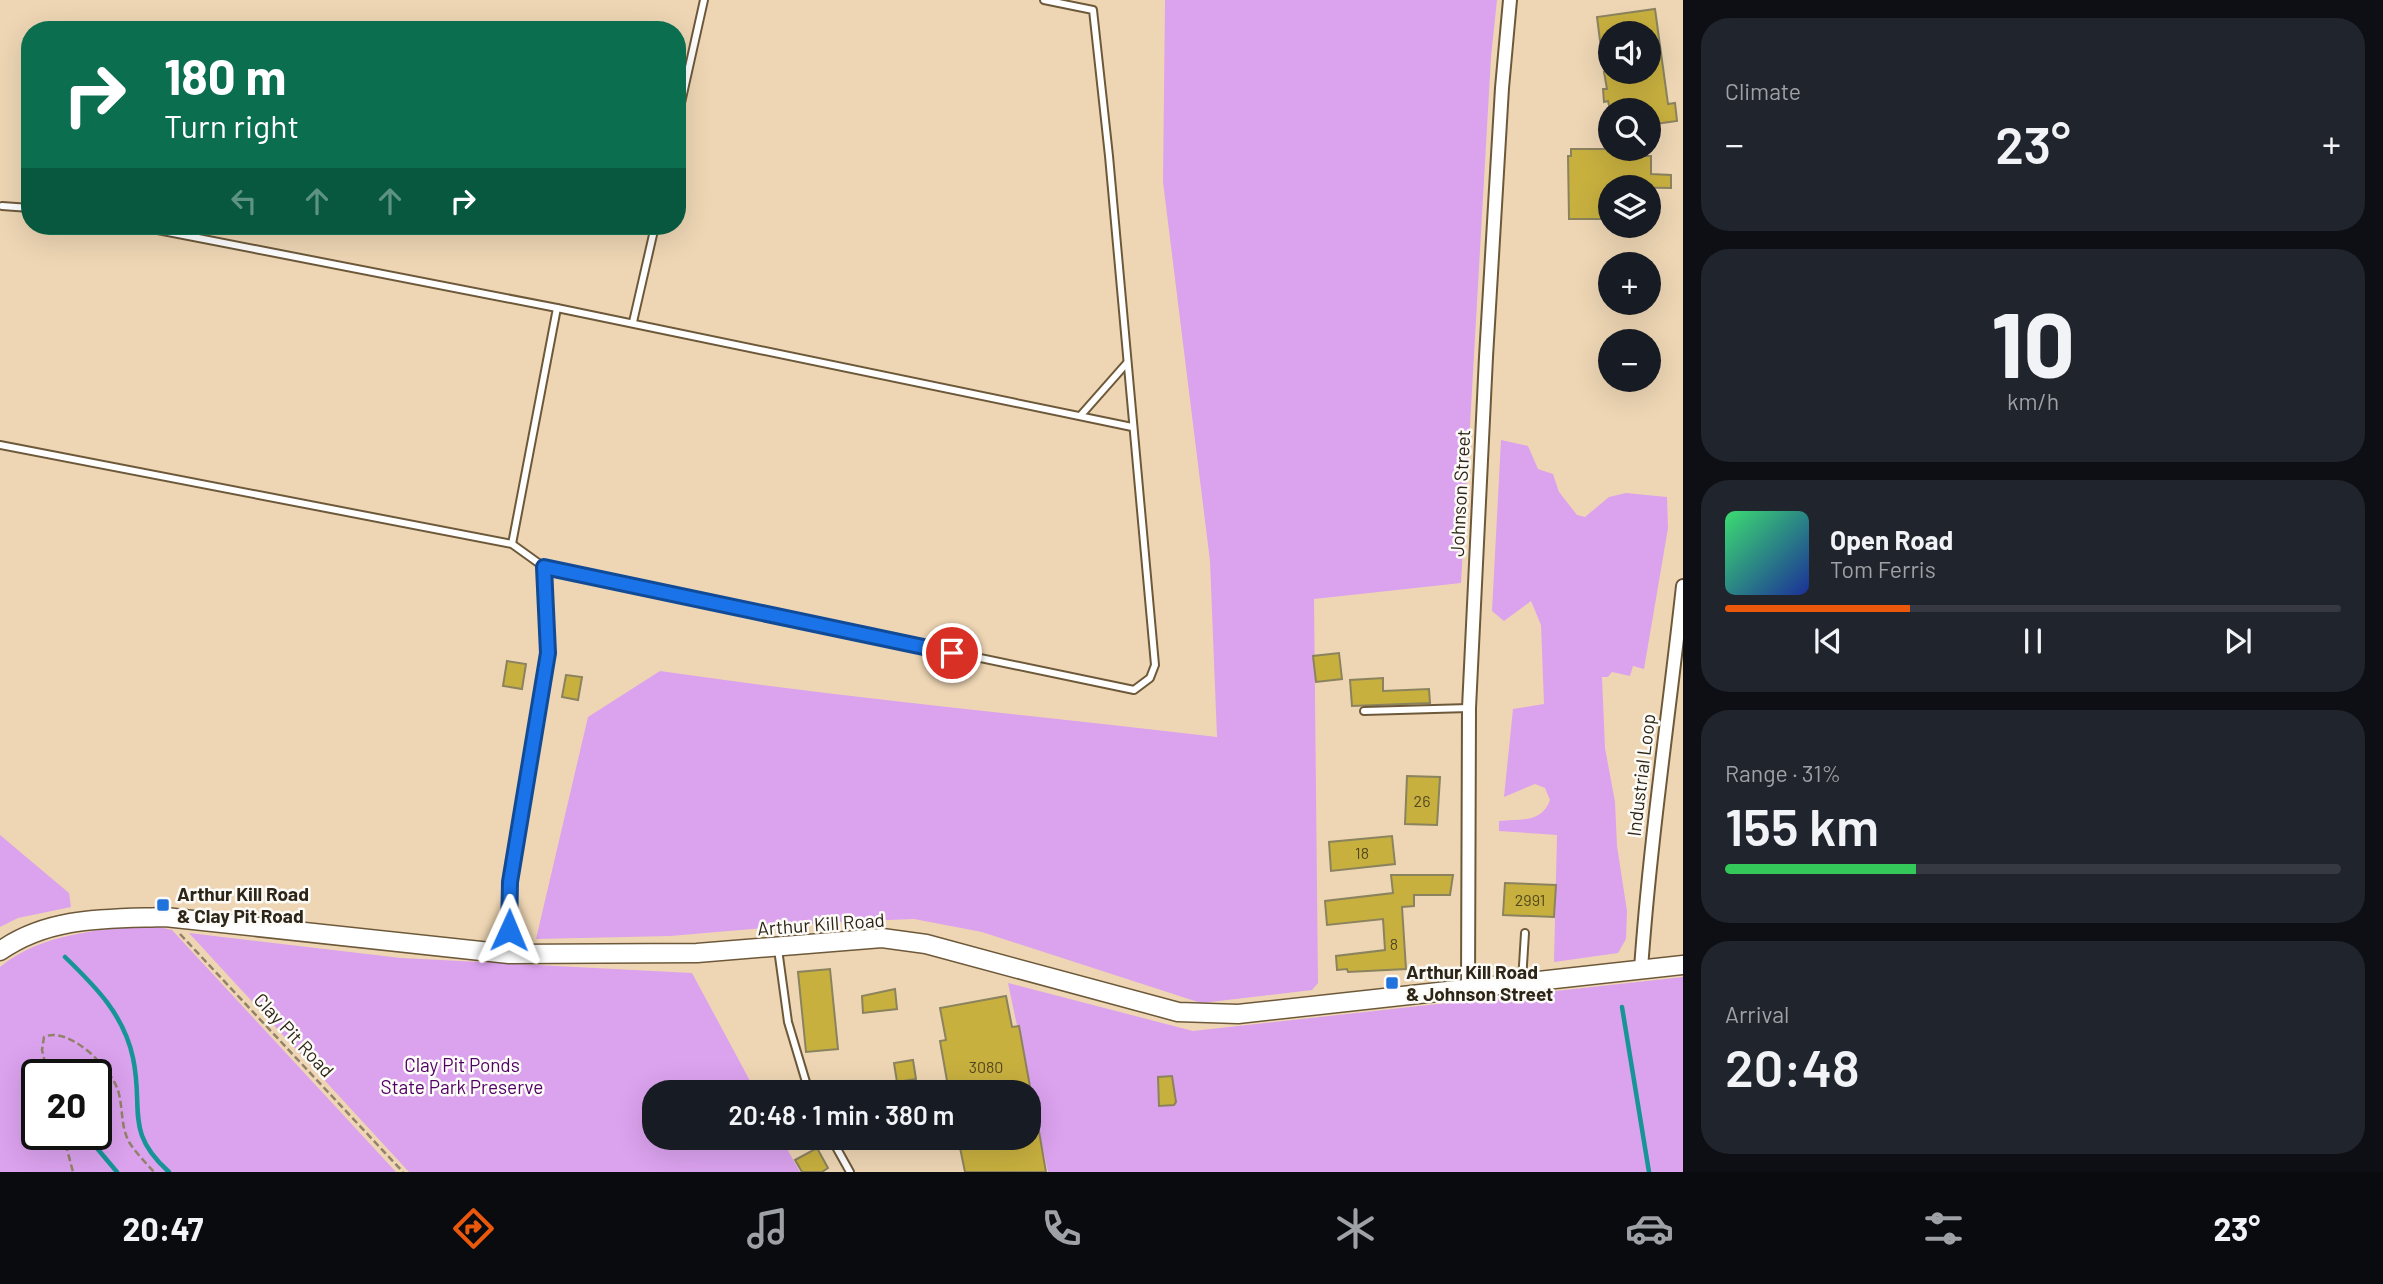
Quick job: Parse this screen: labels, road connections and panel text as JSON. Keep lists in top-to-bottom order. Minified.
{"streets":{"street":["Johnson Street","Industrial Loop","Arthur Kill Road"],"path":["Clay Pit Road"]},"crossings":[["Johnson Street","Arthur Kill Road"],["Industrial Loop","Arthur Kill Road"],["Arthur Kill Road","Clay Pit Road"]],"parks":["Clay Pit Ponds State Park Preserve"],"places":{"transit":["Arthur Kill Road & Clay Pit Road","Arthur Kill Road & Johnson Street"]},"house_numbers":["26","18","2991","8","3080"],"page":{"tile":["Climate",["10","km/h"],["Range · 31%","155 km"],["Arrival","20:48"]],"map_buttons":["+","−"],"turn":["180 m","Turn right"],"heat":["−","23°","+"],"song":["Open Road","Tom Ferris"],"limit":"20","trip":"20:48 · 1 min · 380 m","tabs":["20:47","23°"]}}
